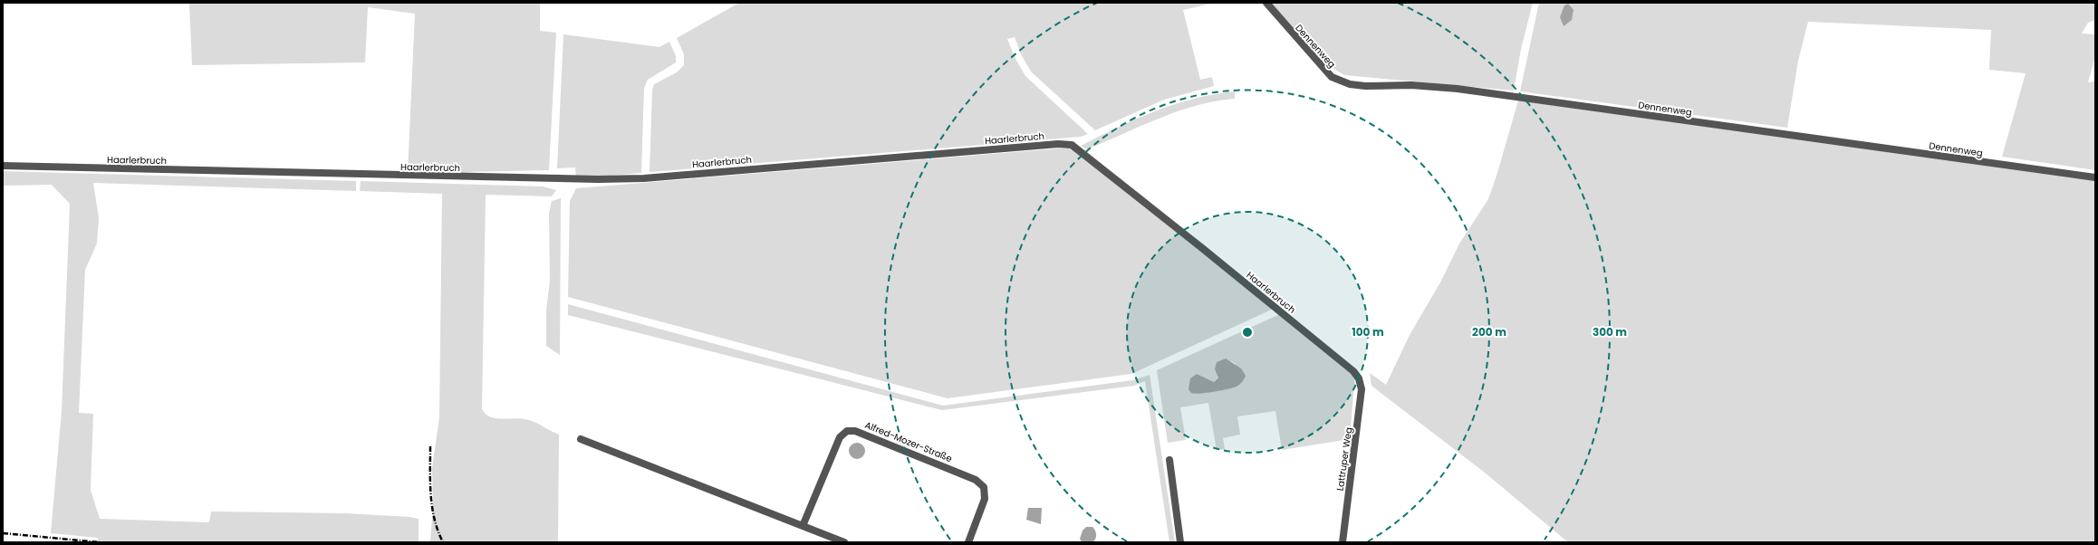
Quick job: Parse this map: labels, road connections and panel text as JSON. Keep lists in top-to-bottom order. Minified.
{"streets":{"street":["Dennenweg","Haarlerbruch","Alfred-Mozer-Straße","Lattruper Weg"]},"crossings":[["Haarlerbruch","Lattruper Weg"]],"rings":["100 m","200 m","300 m"]}
